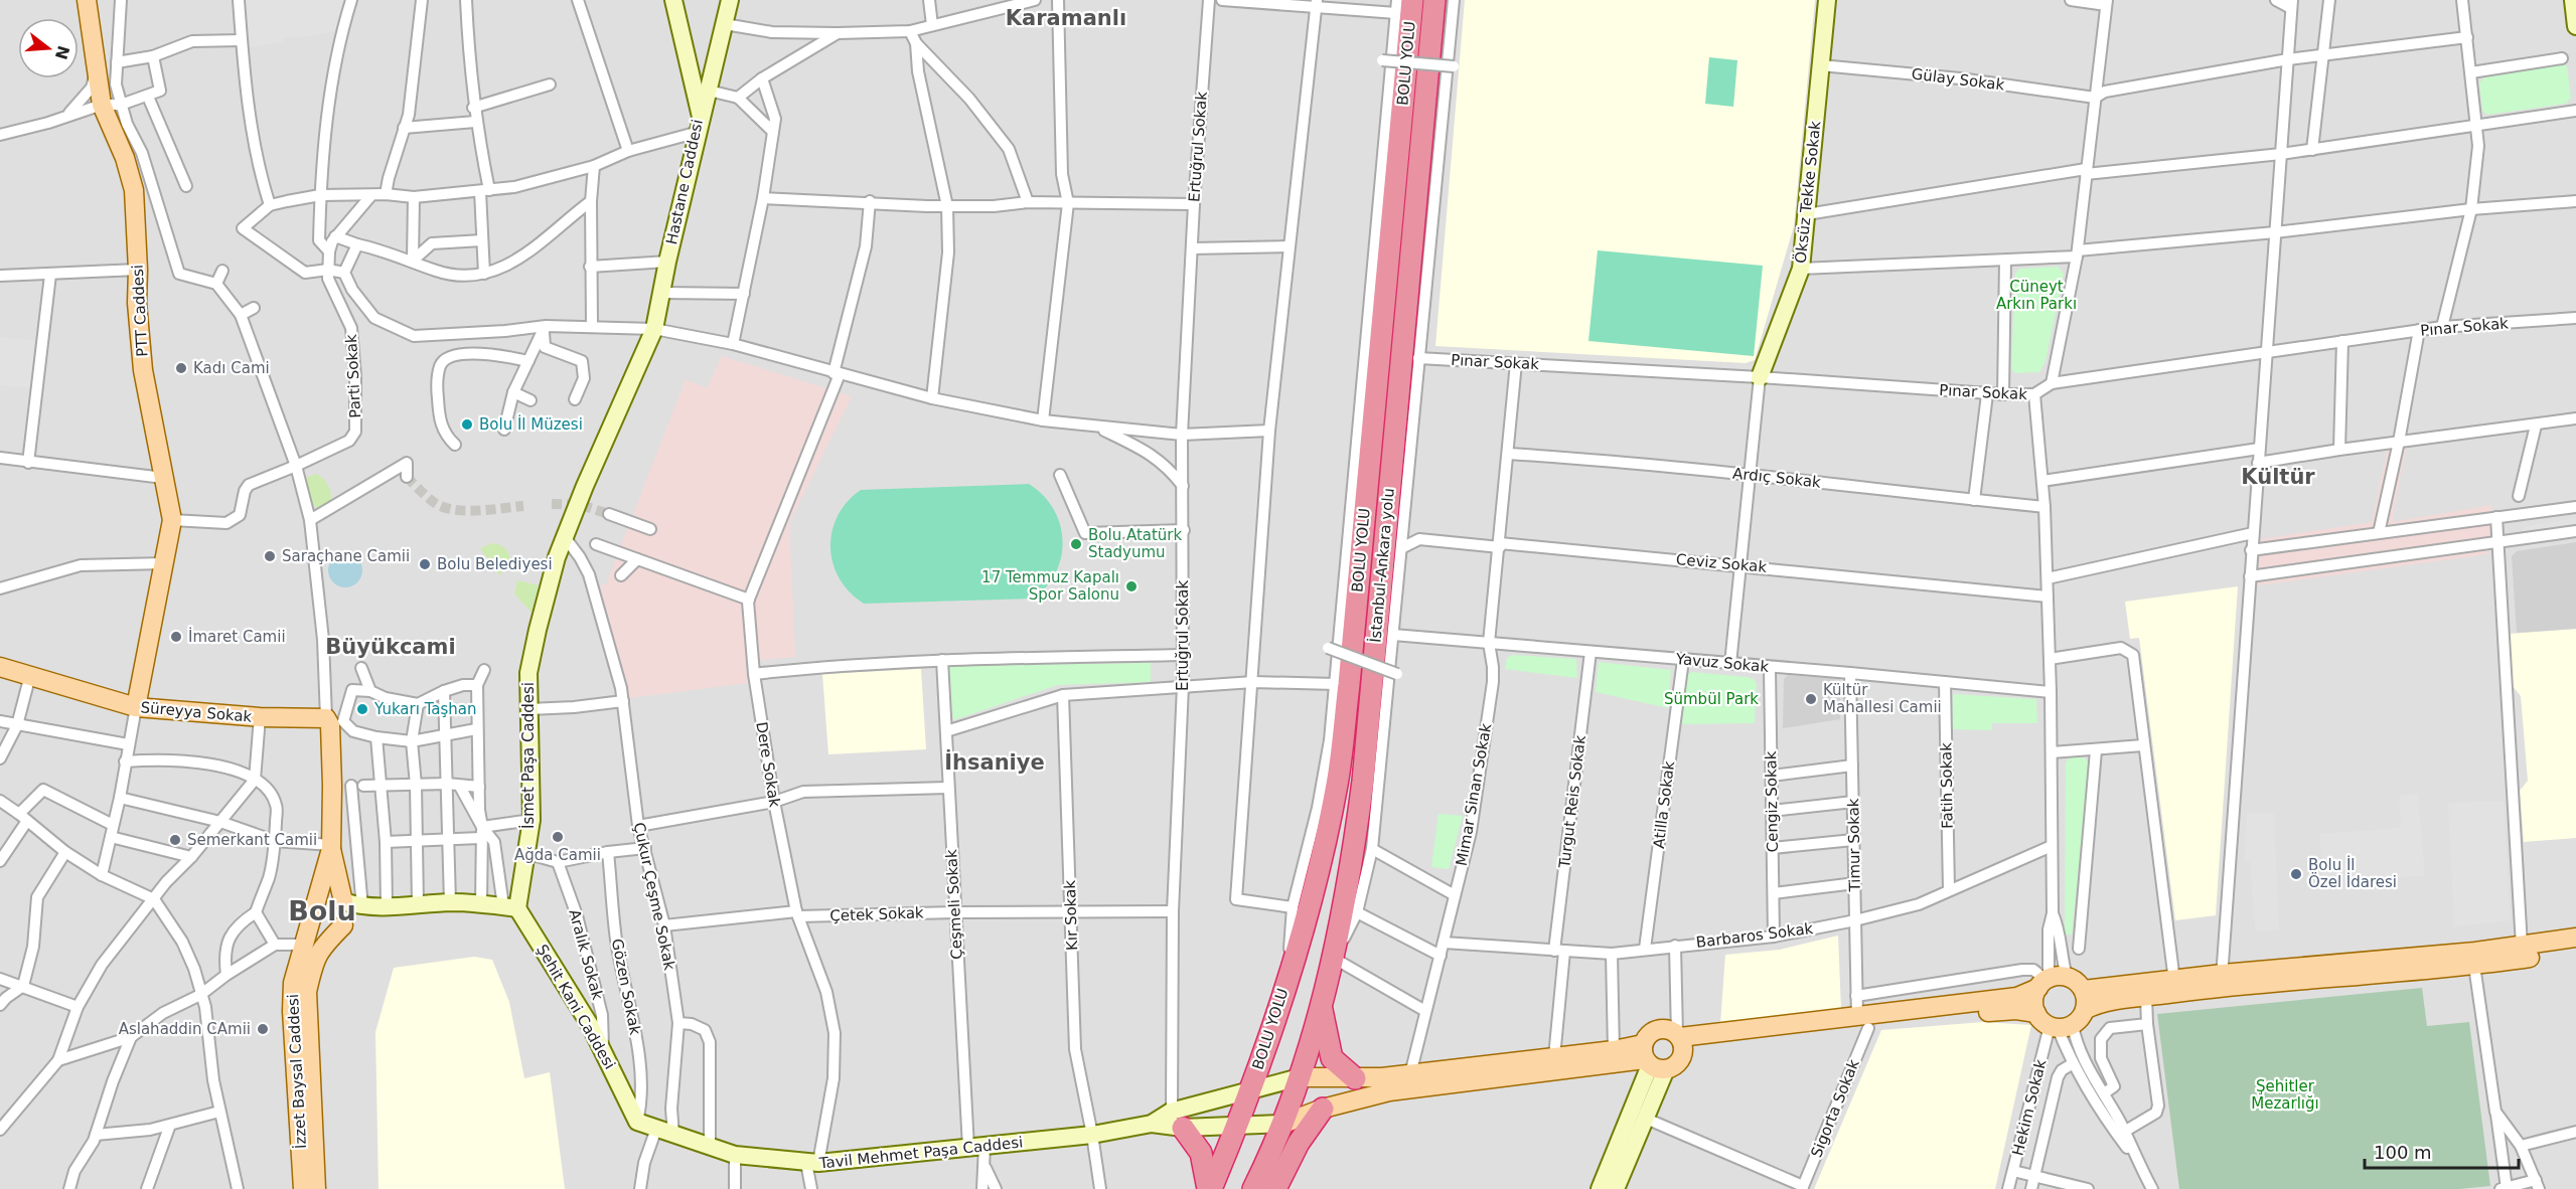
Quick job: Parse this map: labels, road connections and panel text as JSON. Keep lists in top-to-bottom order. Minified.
{"streets":{"highway":["BOLU YOLU","İstanbul-Ankara yolu"],"main road":["Hastane Caddesi","Öksüz Tekke Sokak","PTT Caddesi","Süreyya Sokak","İsmet Paşa Caddesi","Şehit Kani Caddesi","İzzet Baysal Caddesi","Tavil Mehmet Paşa Caddesi"],"street":["Gülay Sokak","Ertuğrul Sokak","Pınar Sokak","Parti Sokak","Ardıç Sokak","Ceviz Sokak","Yavuz Sokak","Dere Sokak","Fatih Sokak","Mimar Sinan Sokak","Turgut Reis Sokak","Cengiz Sokak","Atilla Sokak","Timur Sokak","Çukur Çeşme Sokak","Çeşmeli Sokak","Çetek Sokak","Kır Sokak","Barbaros Sokak","Aralık Sokak","Gözen Sokak","Hekim Sokak","Sigorta Sokak"]},"crossings":[["Gülay Sokak","Öksüz Tekke Sokak"],["Ertuğrul Sokak","Çetek Sokak"],["Ertuğrul Sokak","Tavil Mehmet Paşa Caddesi"],["Hastane Caddesi","İsmet Paşa Caddesi"],["Hastane Caddesi","Çukur Çeşme Sokak"],["Öksüz Tekke Sokak","Pınar Sokak"],["Pınar Sokak","Mimar Sinan Sokak"],["Ardıç Sokak","Mimar Sinan Sokak"],["Ceviz Sokak","Mimar Sinan Sokak"],["Yavuz Sokak","Fatih Sokak"],["Yavuz Sokak","Mimar Sinan Sokak"],["Yavuz Sokak","Turgut Reis Sokak"],["Yavuz Sokak","Cengiz Sokak"],["Yavuz Sokak","Atilla Sokak"],["Yavuz Sokak","Timur Sokak"],["Süreyya Sokak","İzzet Baysal Caddesi"],["İsmet Paşa Caddesi","Çukur Çeşme Sokak"],["İsmet Paşa Caddesi","Şehit Kani Caddesi"],["Dere Sokak","Çetek Sokak"],["Dere Sokak","Tavil Mehmet Paşa Caddesi"],["Fatih Sokak","Barbaros Sokak"],["Mimar Sinan Sokak","Barbaros Sokak"],["Turgut Reis Sokak","Barbaros Sokak"],["Cengiz Sokak","Barbaros Sokak"],["Atilla Sokak","Barbaros Sokak"],["Timur Sokak","Barbaros Sokak"],["Timur Sokak","Sigorta Sokak"],["Çukur Çeşme Sokak","Çetek Sokak"],["Çukur Çeşme Sokak","Tavil Mehmet Paşa Caddesi"],["Çeşmeli Sokak","Çetek Sokak"],["Çeşmeli Sokak","Tavil Mehmet Paşa Caddesi"],["Çetek Sokak","Kır Sokak"],["Kır Sokak","Tavil Mehmet Paşa Caddesi"],["Aralık Sokak","Şehit Kani Caddesi"],["Gözen Sokak","Şehit Kani Caddesi"]],"districts":["Karamanlı","Kültür","Büyükcami","İhsaniye","Bolu"],"parks":["Cüneyt Arkın Parkı","Sümbül Park","Şehitler Mezarlığı"],"places":["Kadı Cami","Bolu İl Müzesi","Bolu Atatürk Stadyumu","Saraçhane Camii","Bolu Belediyesi","17 Temmuz Kapalı Spor Salonu","İmaret Camii","Kültür Mahallesi Camii","Yukarı Taşhan","Ağda Camii","Semerkant Camii","Bolu İl Özel İdaresi","Aslahaddin CAmii"],"scale_bar":"100 m","north":"right"}
